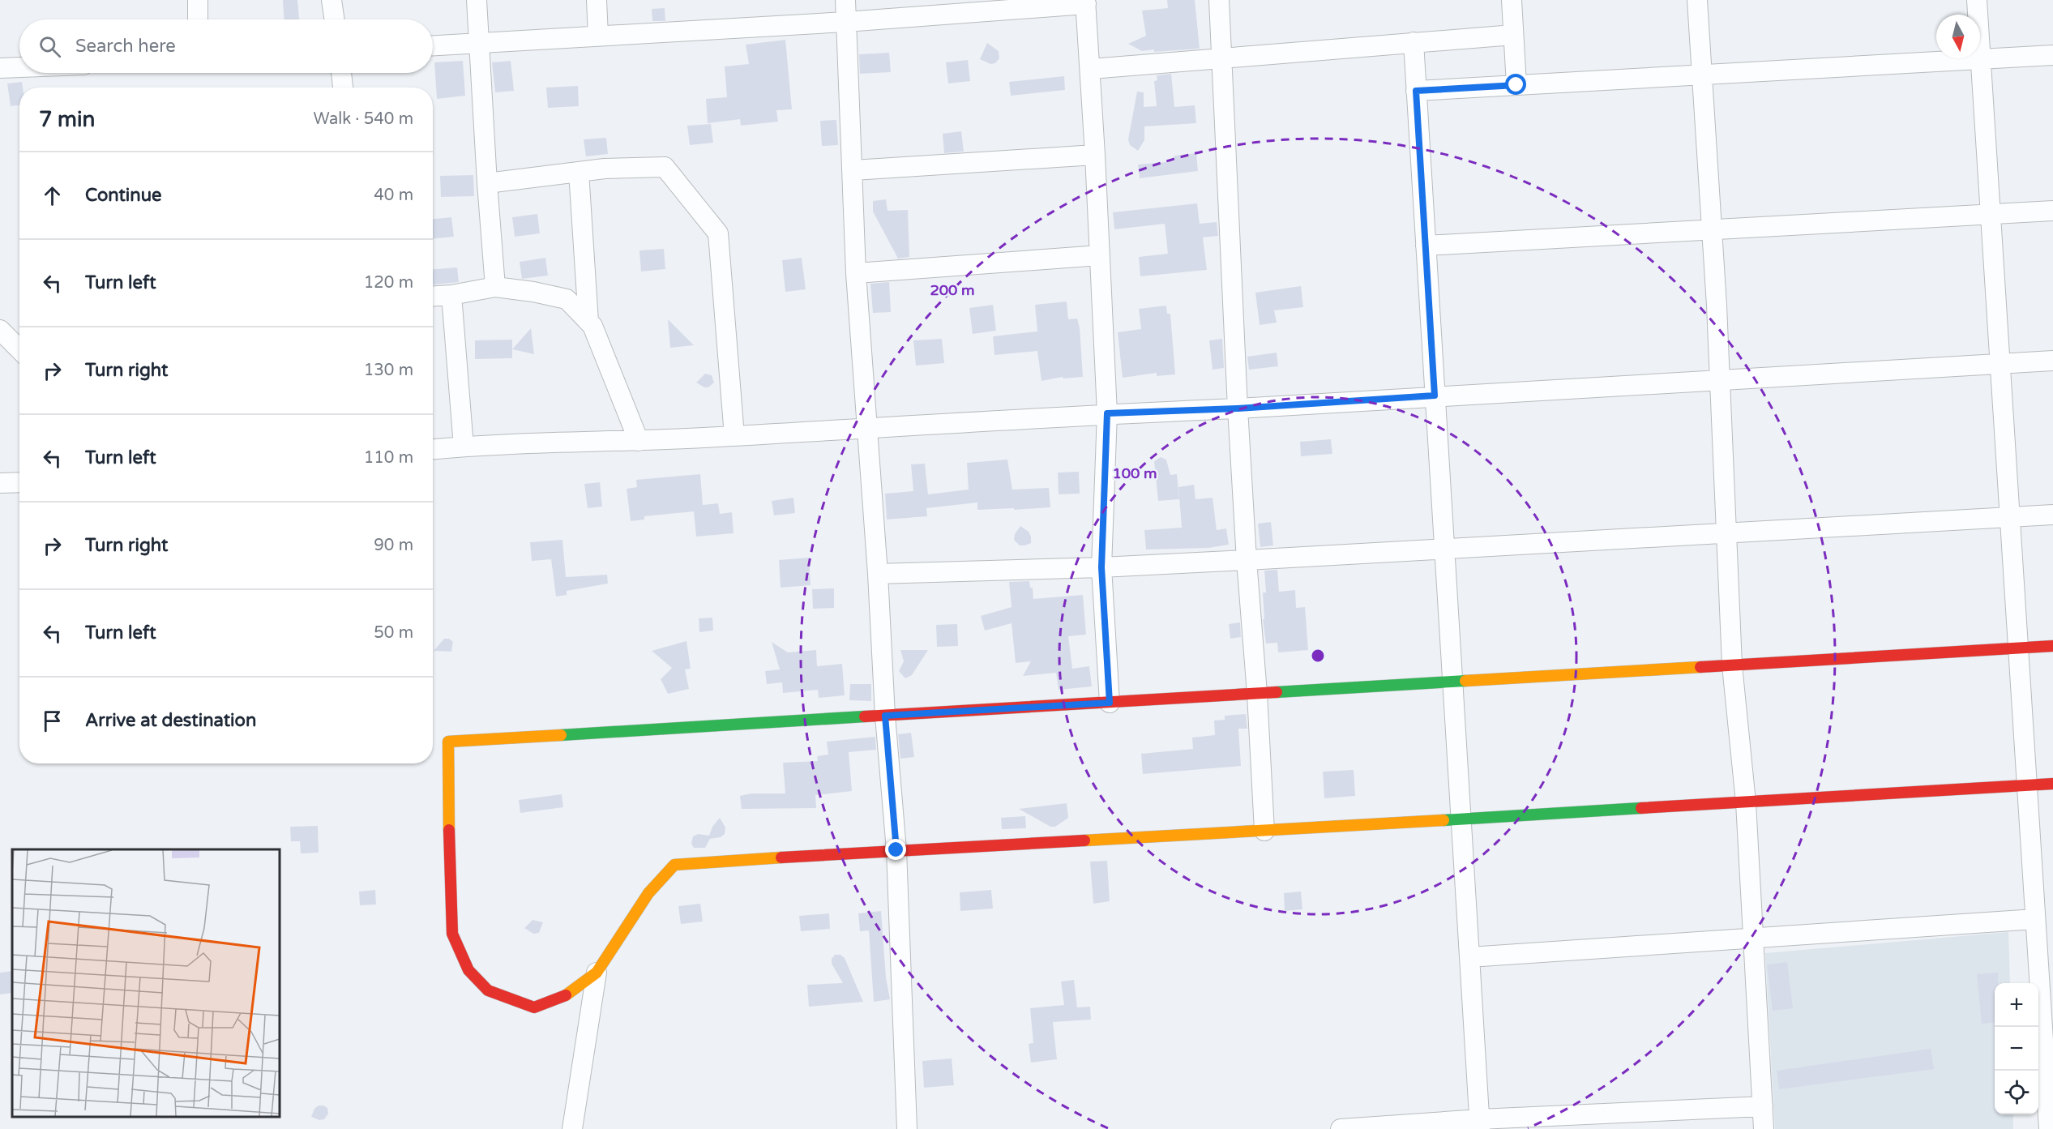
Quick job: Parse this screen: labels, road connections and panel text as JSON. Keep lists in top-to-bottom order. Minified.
{"north":"bottom","page":{"search":"Search here","heading":["7 min","Walk · 540 m"],"list":[["Continue","40 m"],["Turn left","120 m"],["Turn right","130 m"],["Turn left","110 m"],["Turn right","90 m"],["Turn left","50 m"],"Arrive at destination"],"map_buttons":["+","−"]},"rings":["200 m","100 m"]}
